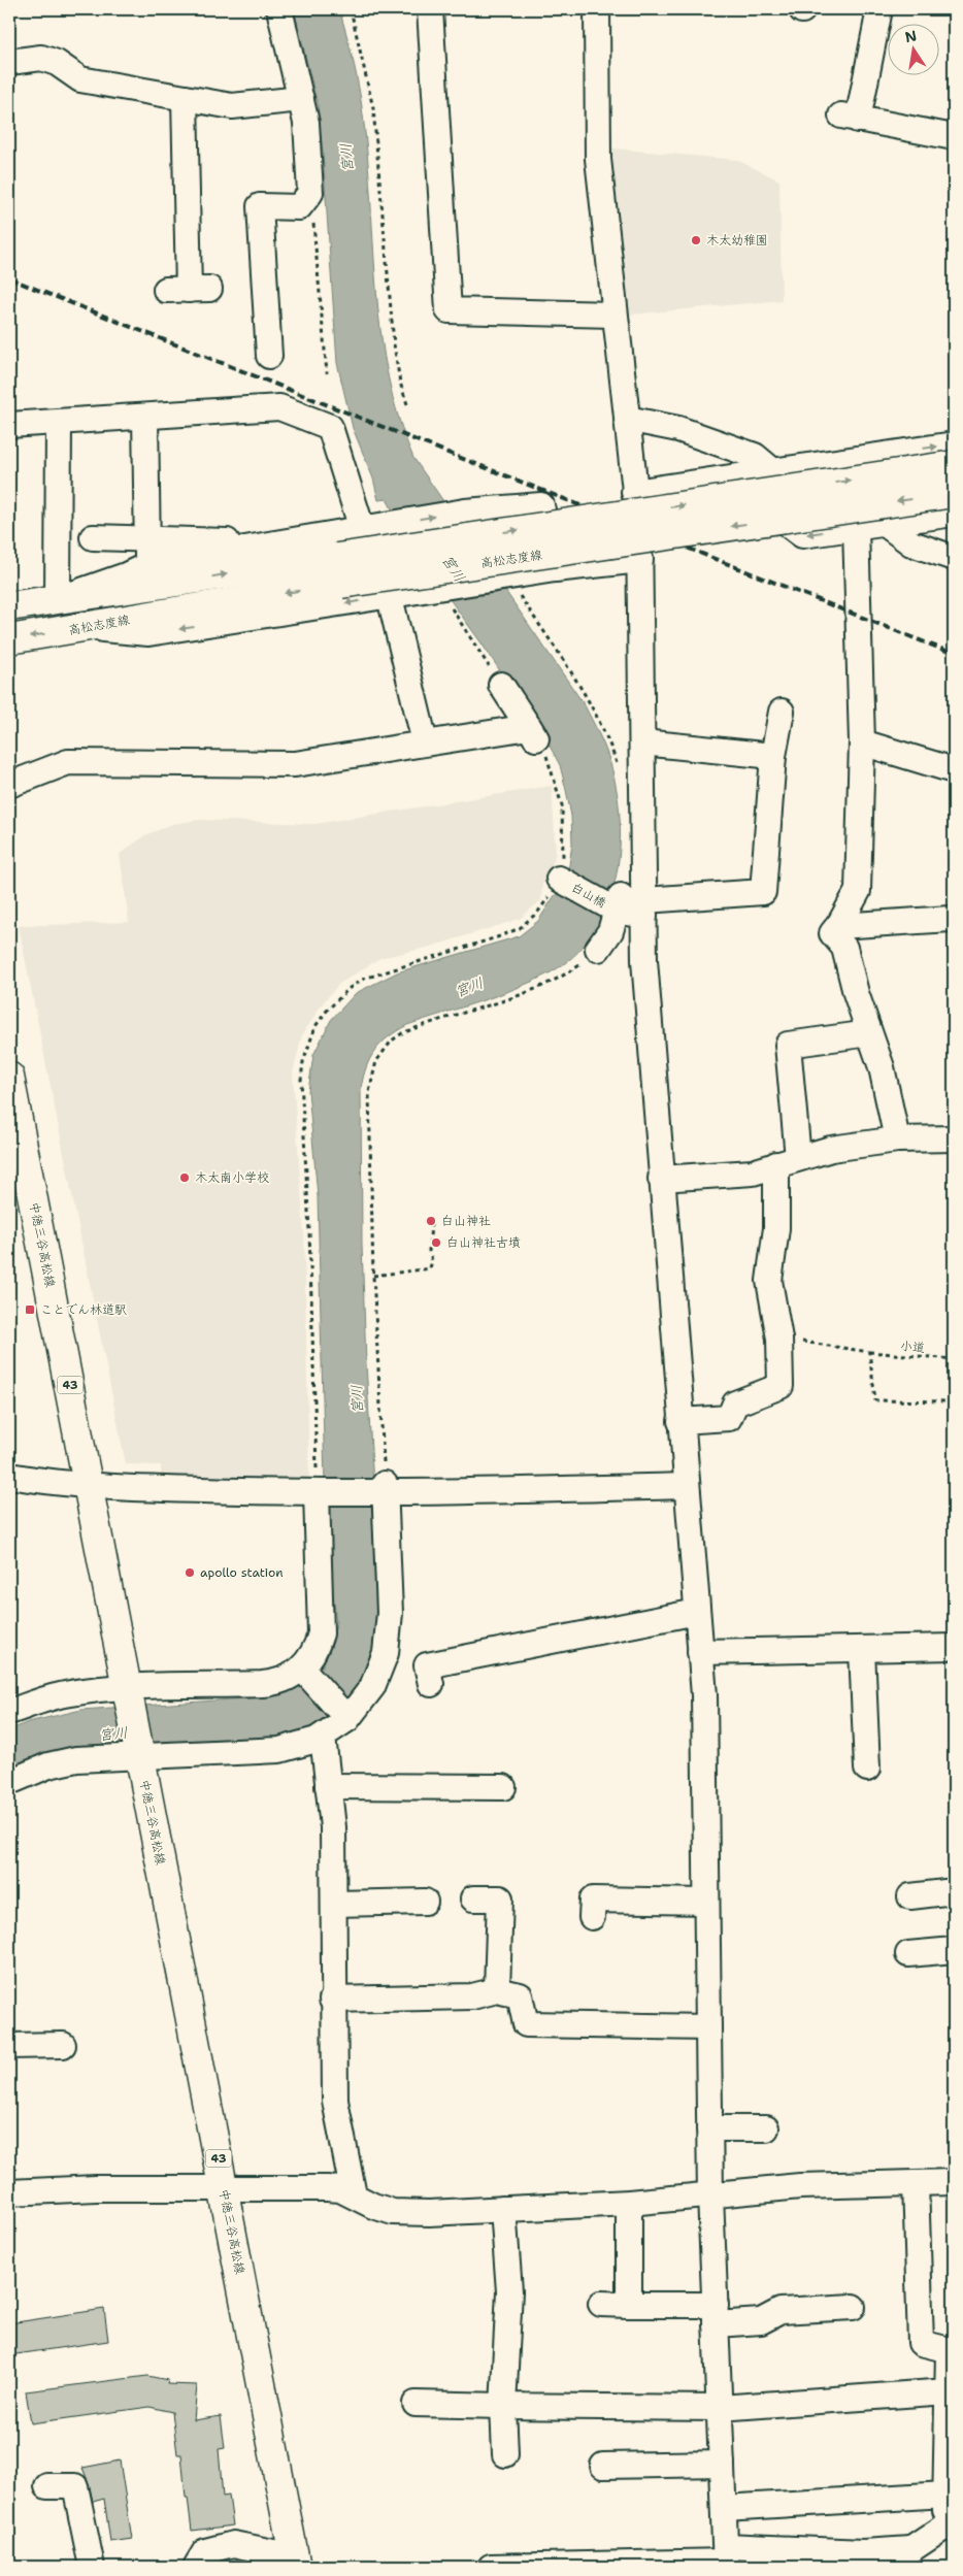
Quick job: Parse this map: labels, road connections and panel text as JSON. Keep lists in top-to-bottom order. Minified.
{"streets":{"main road":["高松志度線","中徳三谷高松線","43"],"street":["白山橋"],"path":["小道"]},"water":["宮川"],"places":{"other":["木太幼稚園","木太南小学校","白山神社","白山神社古墳","apollo station"],"transit":["ことでん林道駅"]},"north":"top"}
